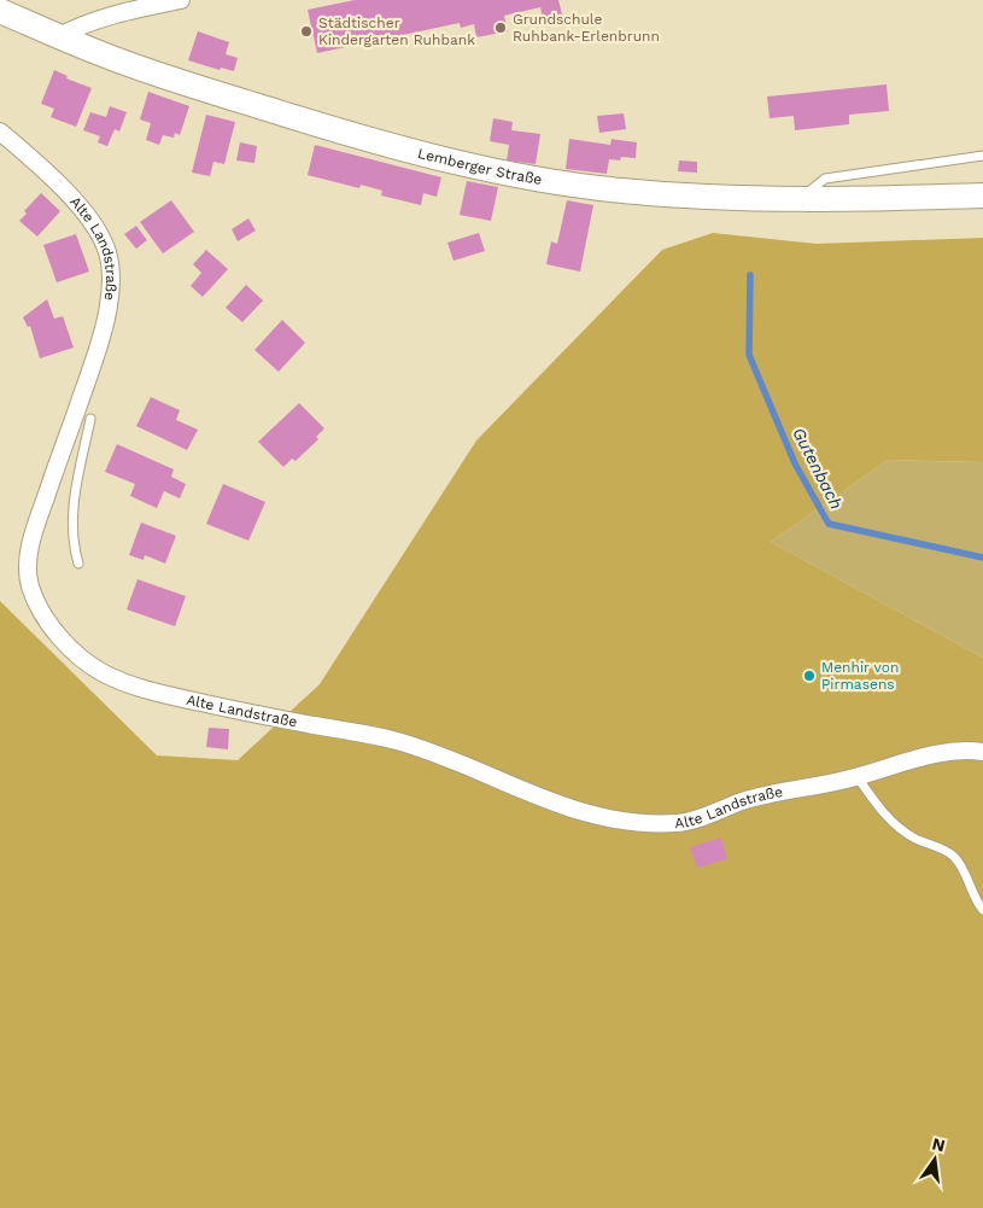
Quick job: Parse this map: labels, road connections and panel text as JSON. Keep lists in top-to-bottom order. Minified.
{"streets":{"main road":["Lemberger Straße"],"street":["Alte Landstraße"]},"water":["Gutenbach"],"places":["Grundschule Ruhbank-Erlenbrunn","Städtischer Kindergarten Ruhbank","Menhir von Pirmasens"],"north":"top"}
